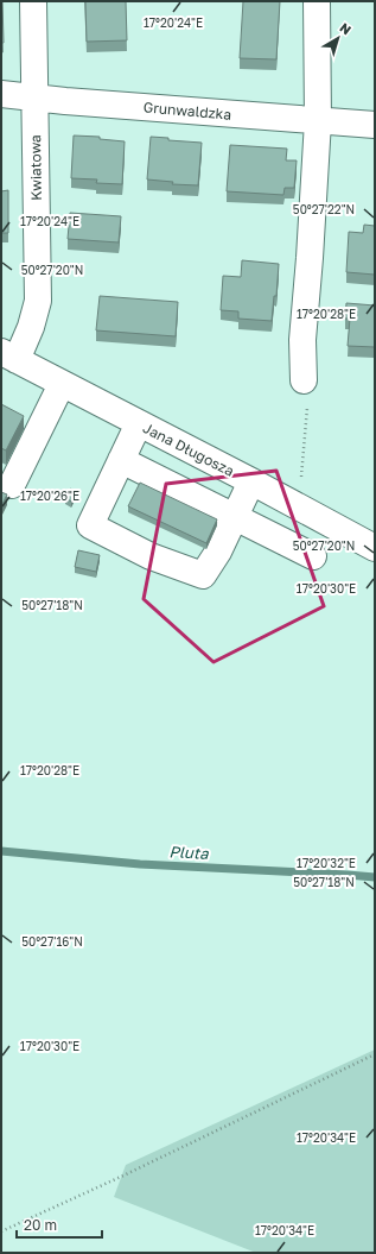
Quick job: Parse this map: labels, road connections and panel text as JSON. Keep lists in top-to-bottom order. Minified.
{"streets":{"street":["Grunwaldzka","Kwiatowa","Jana Długosza"]},"crossings":[["Grunwaldzka","Kwiatowa"],["Kwiatowa","Jana Długosza"]],"water":["Pluta"],"scale_bar":"20 m","north":"top right","coordinates":["17°20'24\"E","50°27'22\"N","50°27'20\"N","17°20'28\"E","17°20'26\"E","17°20'30\"E","50°27'18\"N","17°20'32\"E","50°27'16\"N","17°20'34\"E"]}
